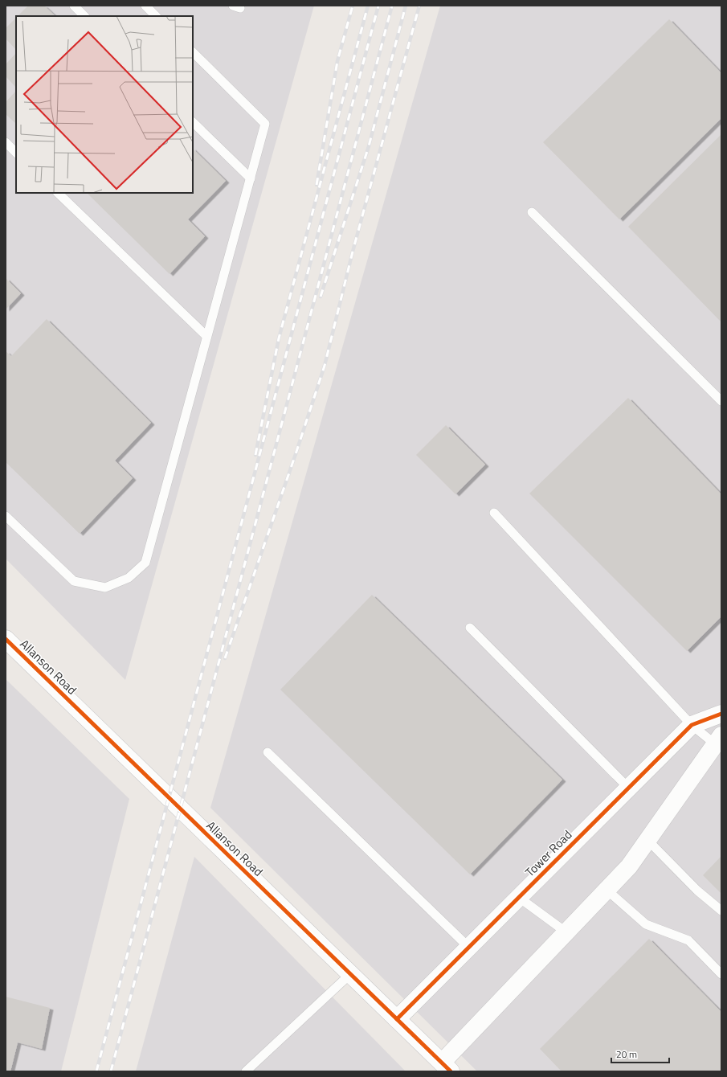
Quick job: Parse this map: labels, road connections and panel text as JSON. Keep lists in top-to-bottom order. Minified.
{"streets":{"street":["Allanson Road","Tower Road"]},"crossings":[["Allanson Road","Tower Road"]],"scale_bar":"20 m"}
